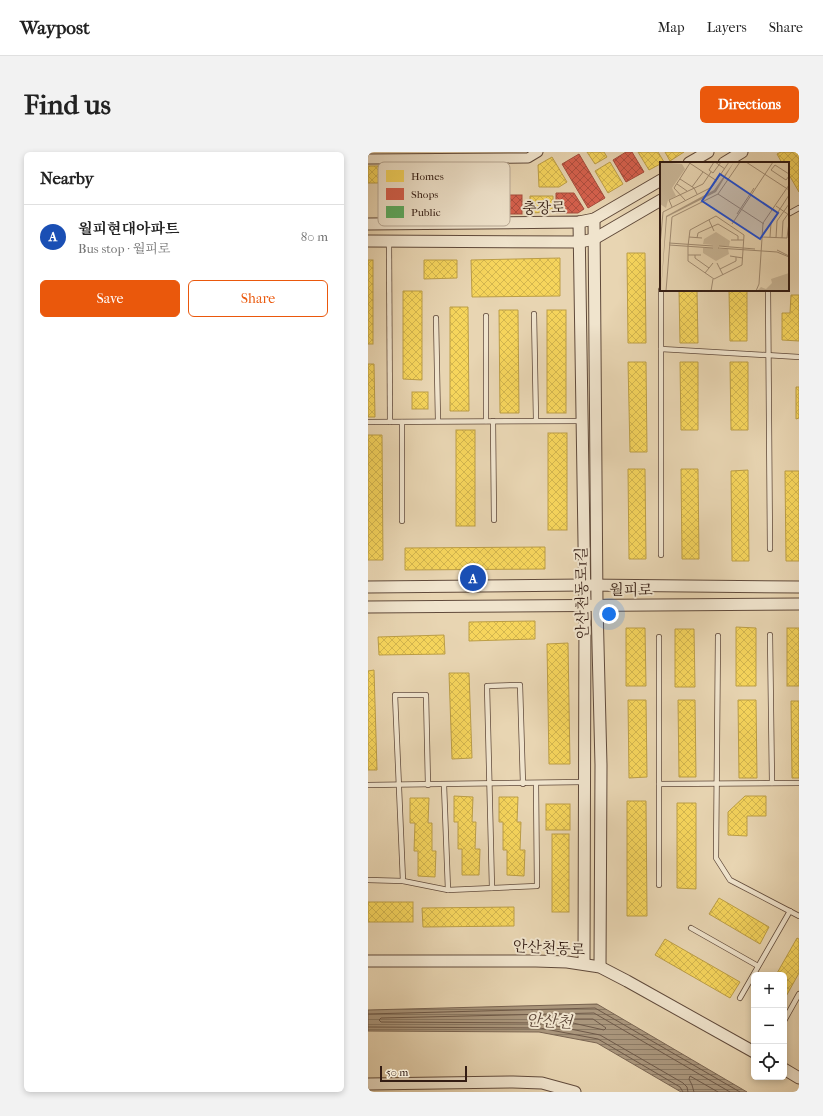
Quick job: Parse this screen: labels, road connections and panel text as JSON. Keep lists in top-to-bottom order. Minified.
{"streets":{"street":["충장로","월피로","안산천동로1길","안산천동로"]},"crossings":[["충장로","안산천동로1길"],["월피로","안산천동로1길"],["안산천동로1길","안산천동로"]],"water":["안산천"],"legend":["Homes","Shops","Public"],"scale_bar":"50 m","page":{"header":"Waypost","nav":["Map","Layers","Share"],"buttons":["Directions",["Save","Share"]],"title":"Find us","heading":"Nearby","list":[{"mark":"A","name":"월피현대아파트","note":"Bus stop · 월피로","value":"80 m"}],"pins":"A","map_buttons":["+","−"],"scale":"50 m"}}
